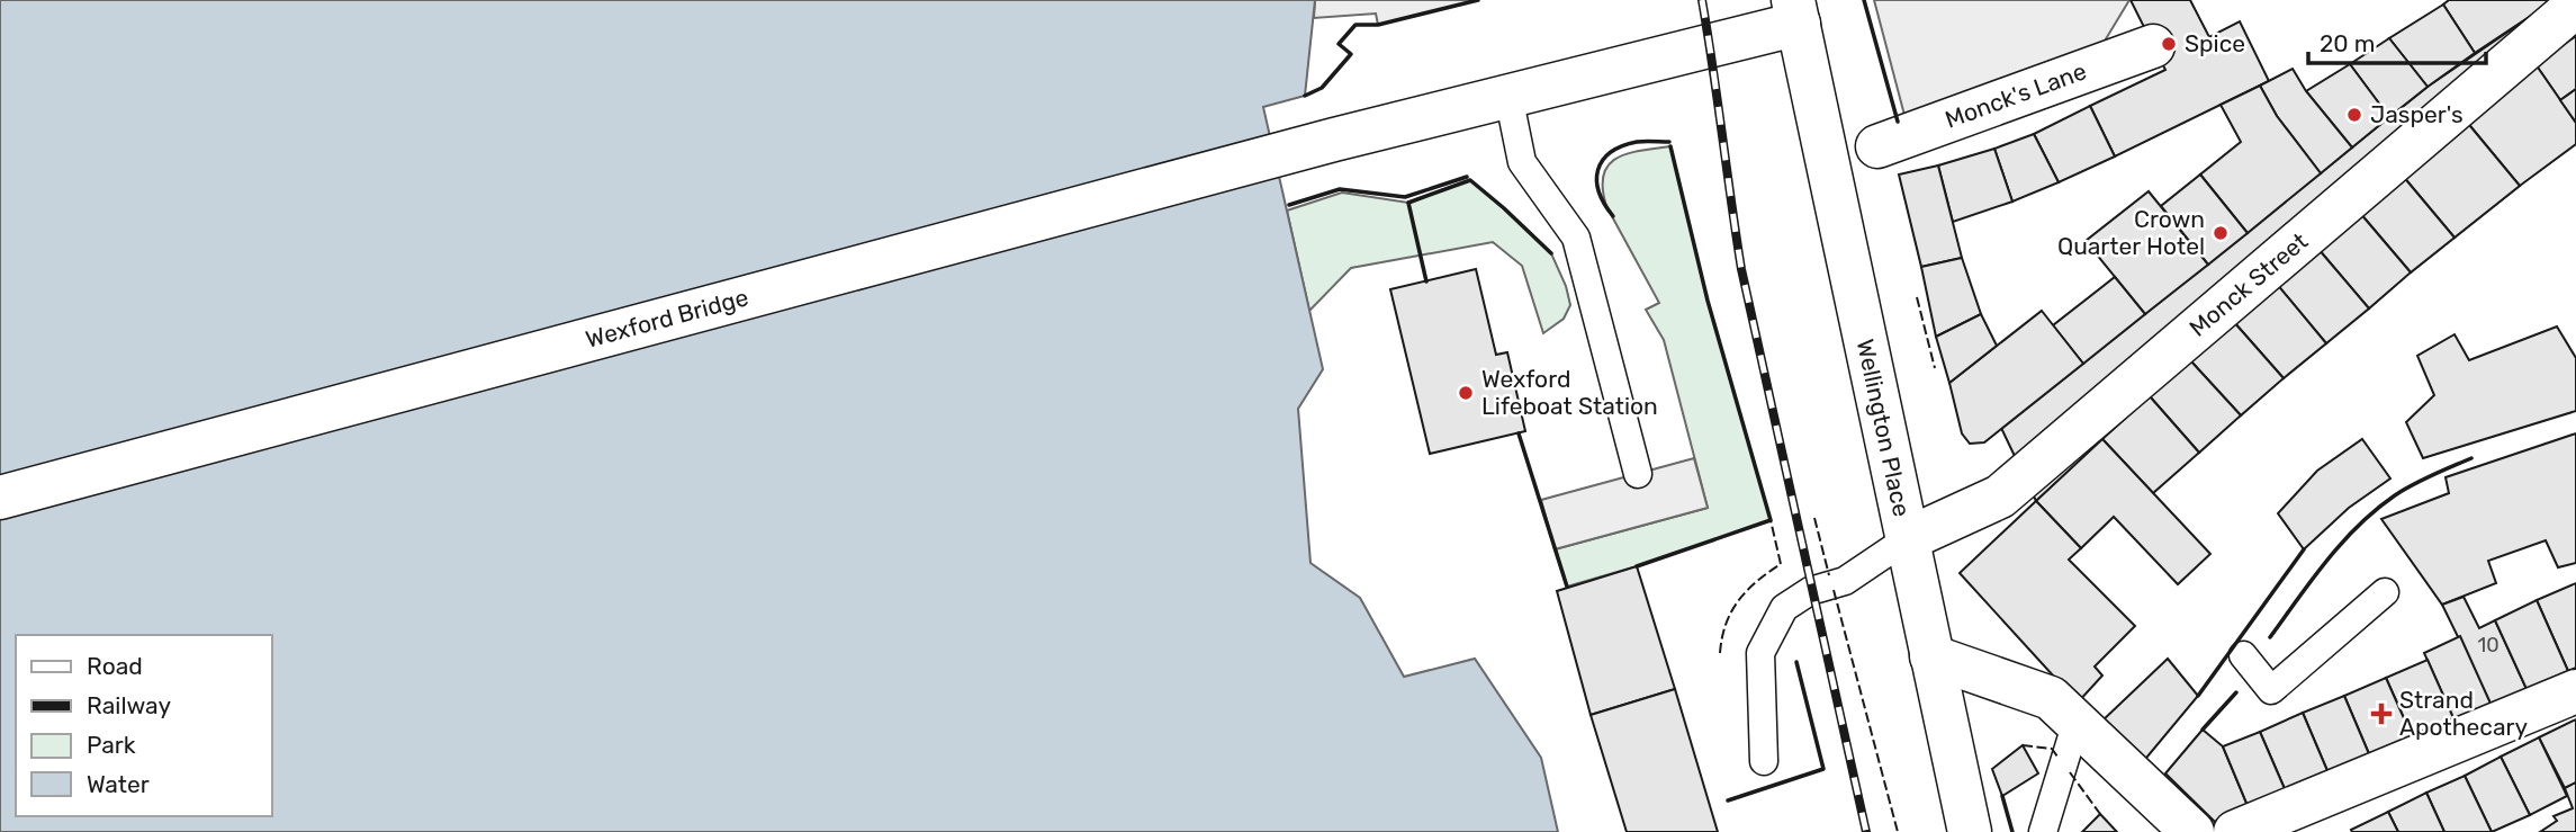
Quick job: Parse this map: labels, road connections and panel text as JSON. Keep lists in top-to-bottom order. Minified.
{"streets":{"main road":["Monck's Lane","Monck Street","Wexford Bridge","Wellington Place"]},"crossings":[["Monck Street","Wellington Place"],["Wexford Bridge","Wellington Place"]],"places":{"other":["Spice","Jasper's","Crown Quarter Hotel","Wexford Lifeboat Station"],"health":["Strand Apothecary"]},"house_numbers":["10"],"legend":["Road","Railway","Park","Water"],"scale_bar":"20 m"}
